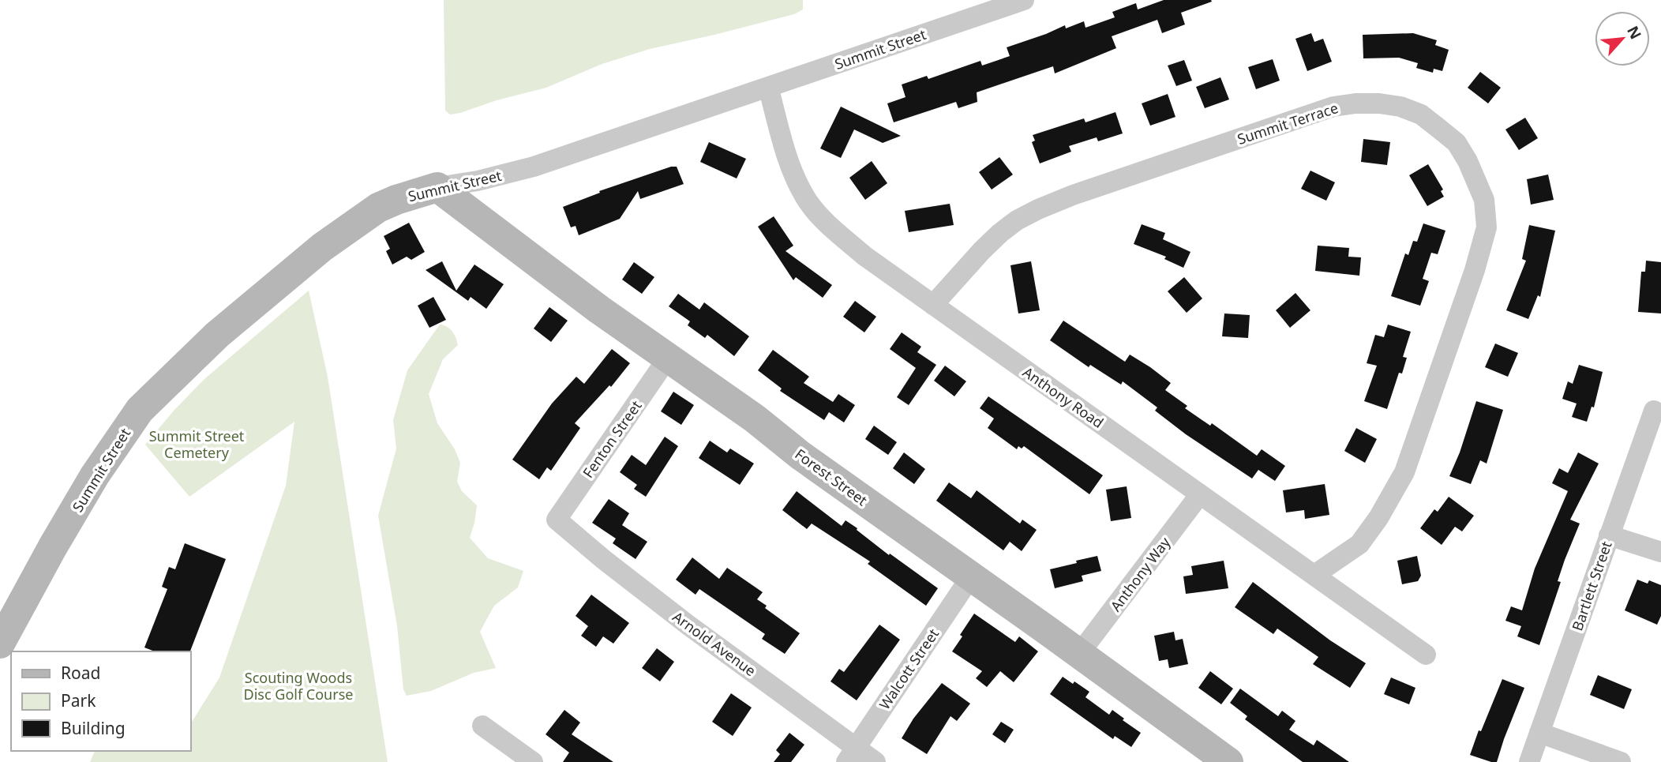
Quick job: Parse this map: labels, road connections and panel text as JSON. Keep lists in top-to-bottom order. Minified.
{"streets":{"street":["Summit Street","Summit Terrace","Anthony Road","Fenton Street","Forest Street","Anthony Way","Bartlett Street","Arnold Avenue","Walcott Street"]},"crossings":[["Summit Street","Anthony Road"],["Summit Street","Forest Street"],["Summit Terrace","Anthony Road"],["Anthony Road","Anthony Way"],["Fenton Street","Forest Street"],["Fenton Street","Arnold Avenue"],["Forest Street","Anthony Way"],["Forest Street","Walcott Street"],["Arnold Avenue","Walcott Street"]],"parks":["Summit Street Cemetery","Scouting Woods Disc Golf Course"],"legend":["Road","Park","Building"],"north":"top right"}
